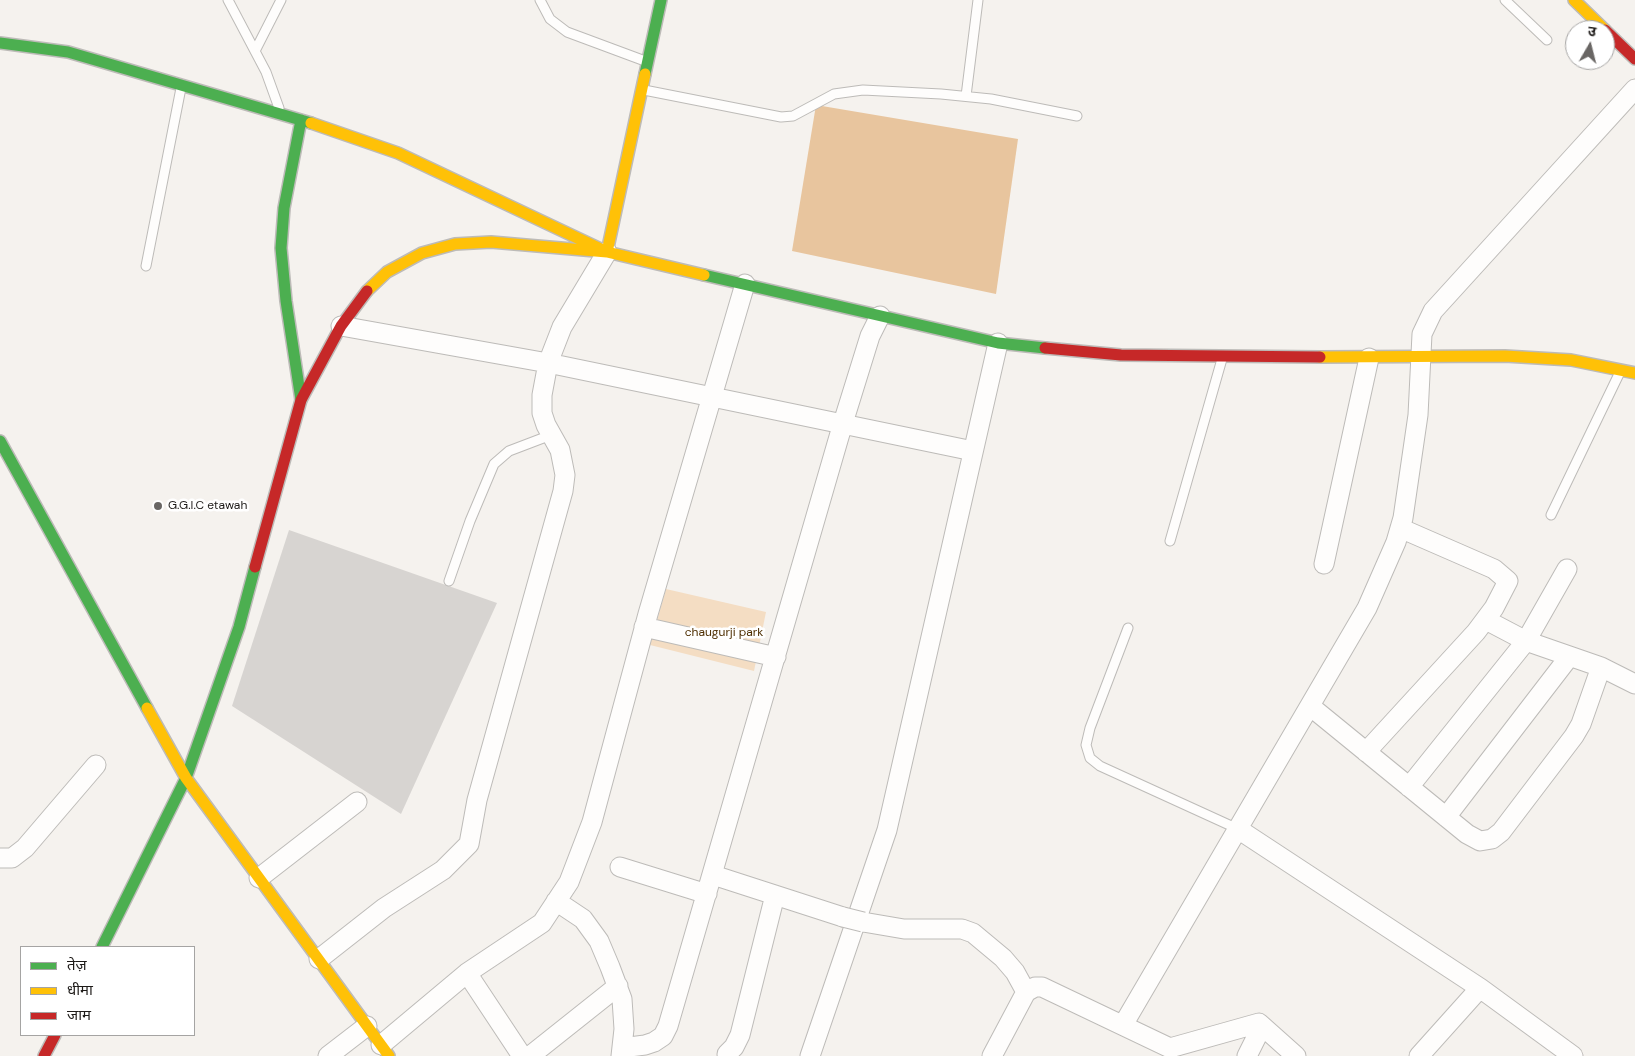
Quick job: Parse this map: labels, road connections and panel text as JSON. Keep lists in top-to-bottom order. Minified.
{"parks":["chaugurji park"],"places":["G.G.I.C etawah"],"legend":["तेज़","धीमा","जाम"],"north":"top"}
